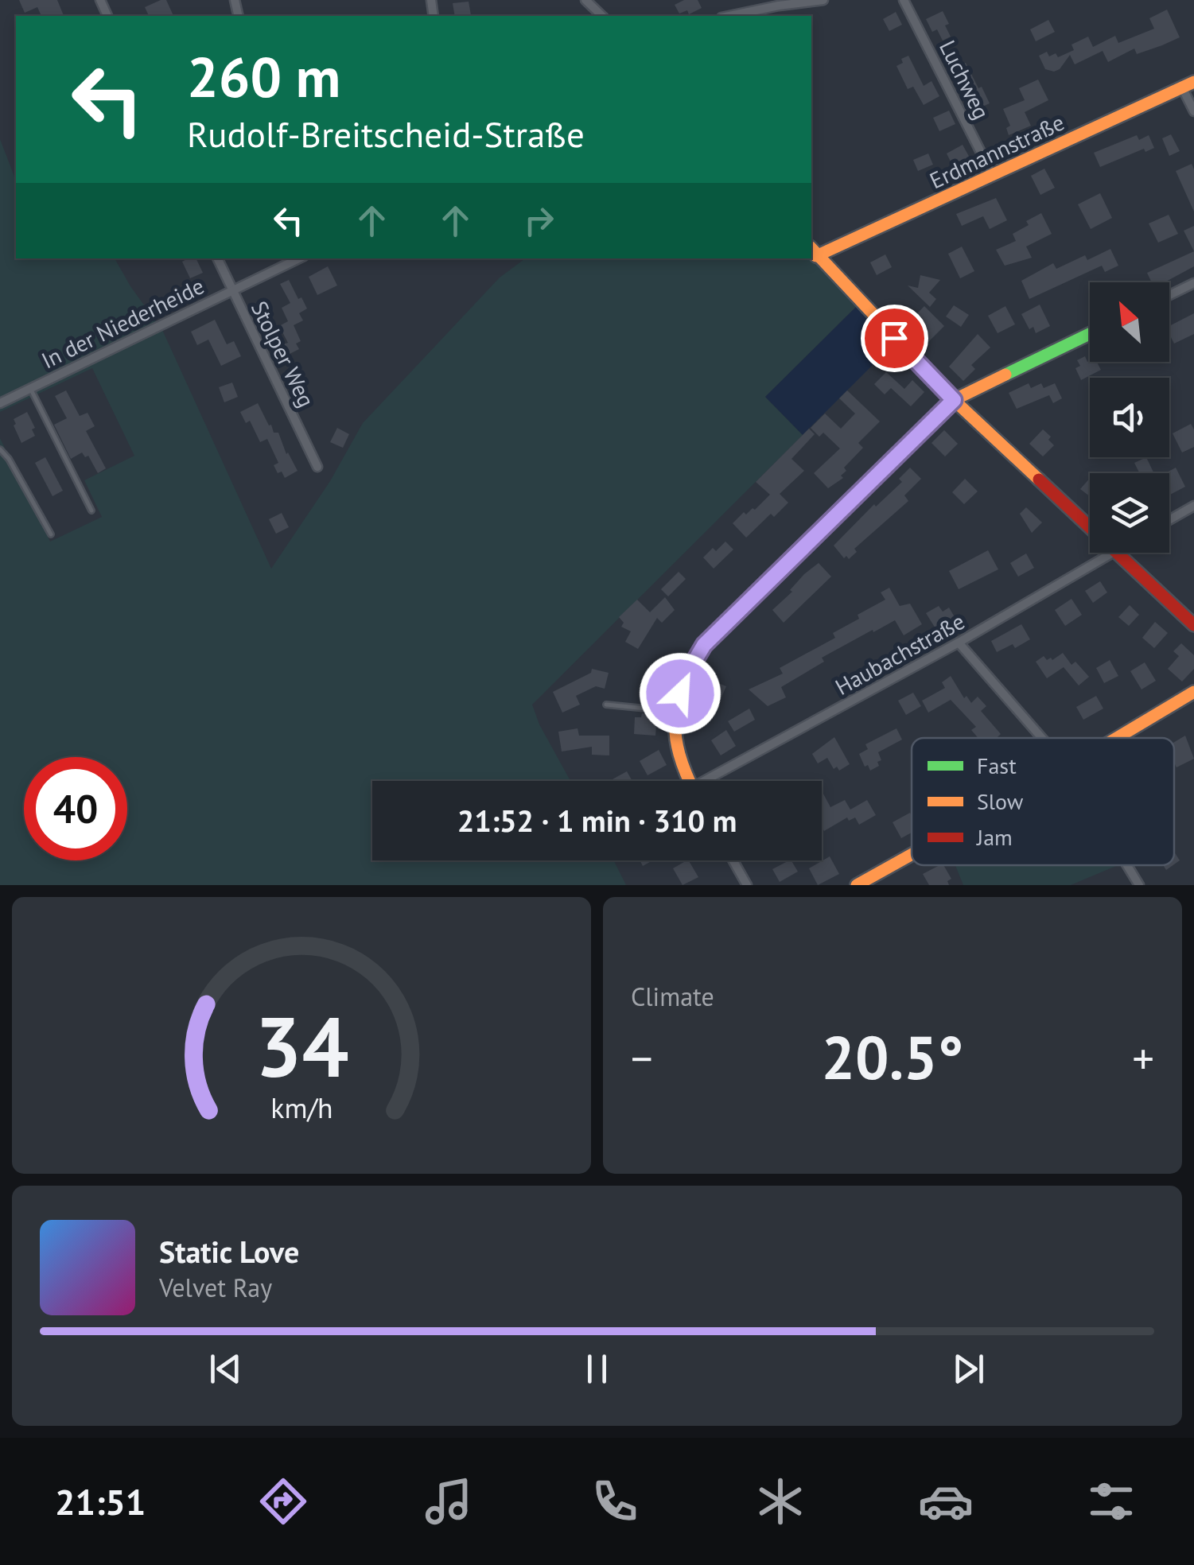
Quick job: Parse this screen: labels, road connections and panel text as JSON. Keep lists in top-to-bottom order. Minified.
{"streets":{"street":["Luchweg","Erdmannstraße","In der Niederheide","Stolper Weg","Haubachstraße"]},"crossings":[["Luchweg","Erdmannstraße"],["In der Niederheide","Stolper Weg"]],"legend":["Fast","Slow","Jam"],"north":"top left","page":{"turn":["260 m","Rudolf-Breitscheid-Straße"],"limit":"40","trip":"21:52 · 1 min · 310 m","tile":"Climate","heat":["−","20.5°","+"],"song":["Static Love","Velvet Ray"],"tabs":"21:51","gauge":["34","km/h"]}}
